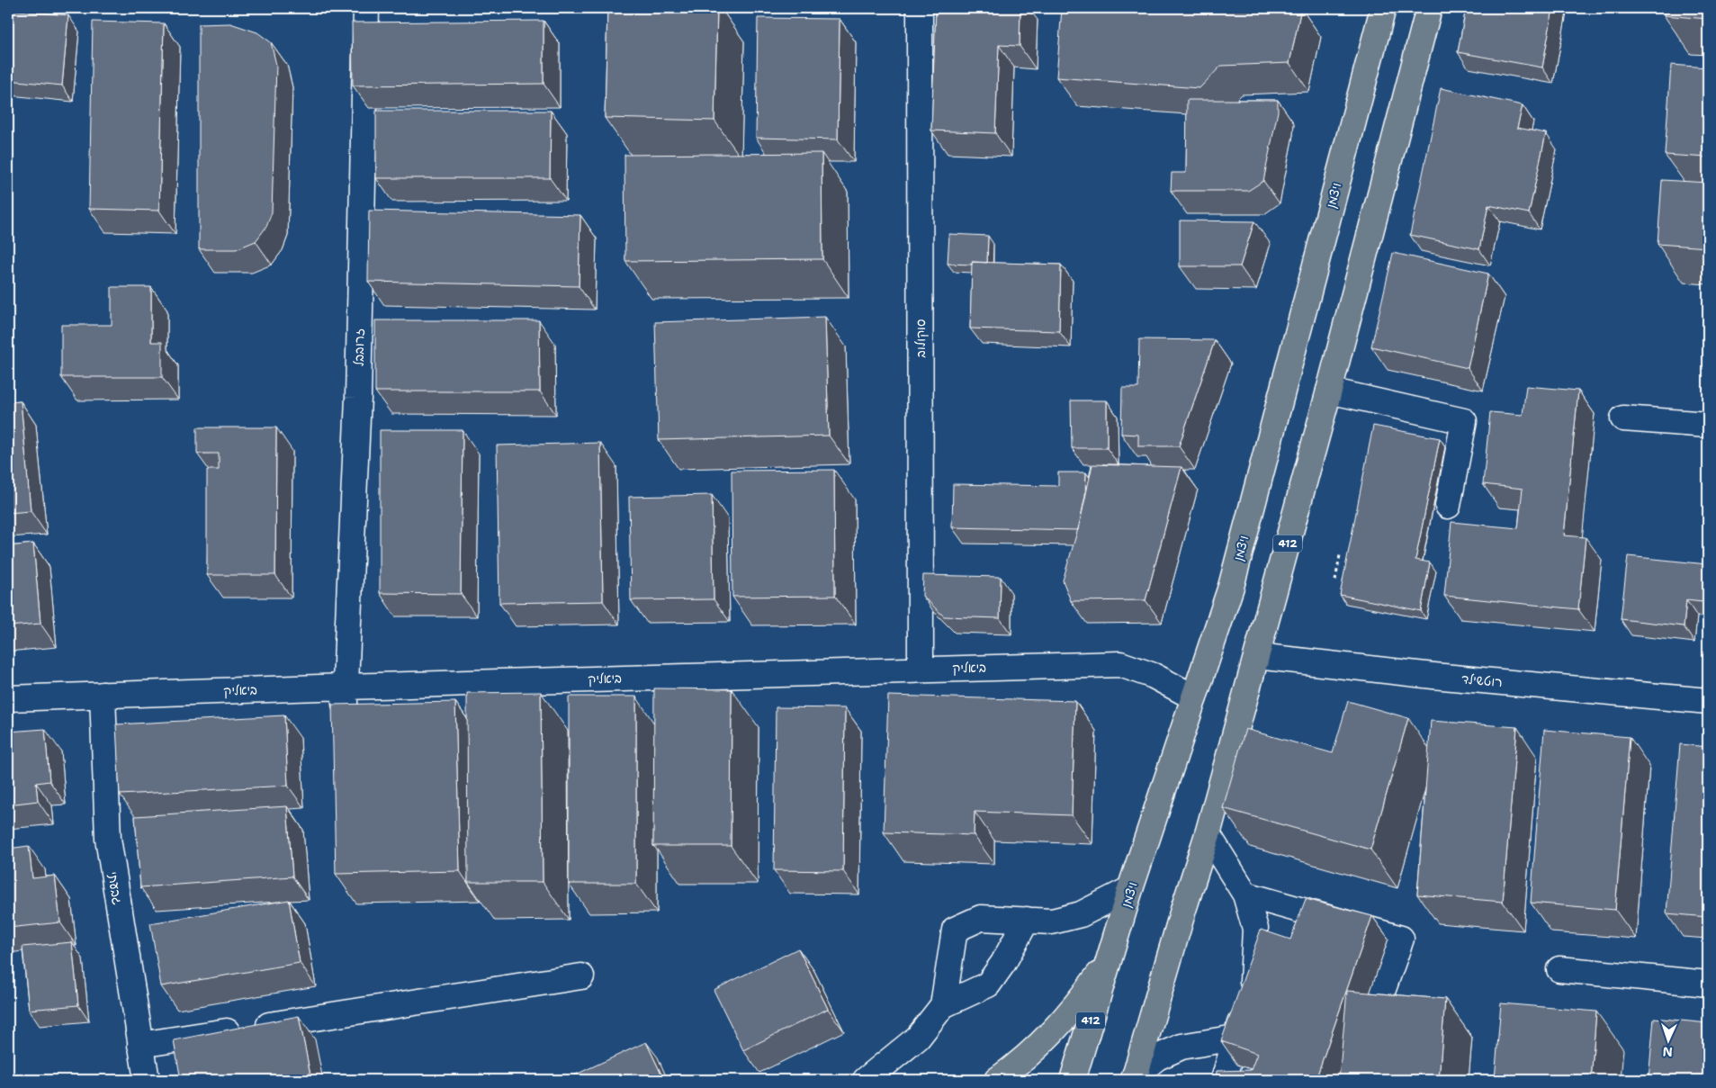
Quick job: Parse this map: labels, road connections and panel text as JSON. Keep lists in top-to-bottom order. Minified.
{"streets":{"main road":["ויצמן","412"],"street":["סוקולוב","זרובבל","ביאליק","רוטשילד","גבעתי"]},"crossings":[["ויצמן","ביאליק"],["סוקולוב","ביאליק"],["זרובבל","ביאליק"],["412","רוטשילד"],["ביאליק","גבעתי"]],"north":"bottom"}
